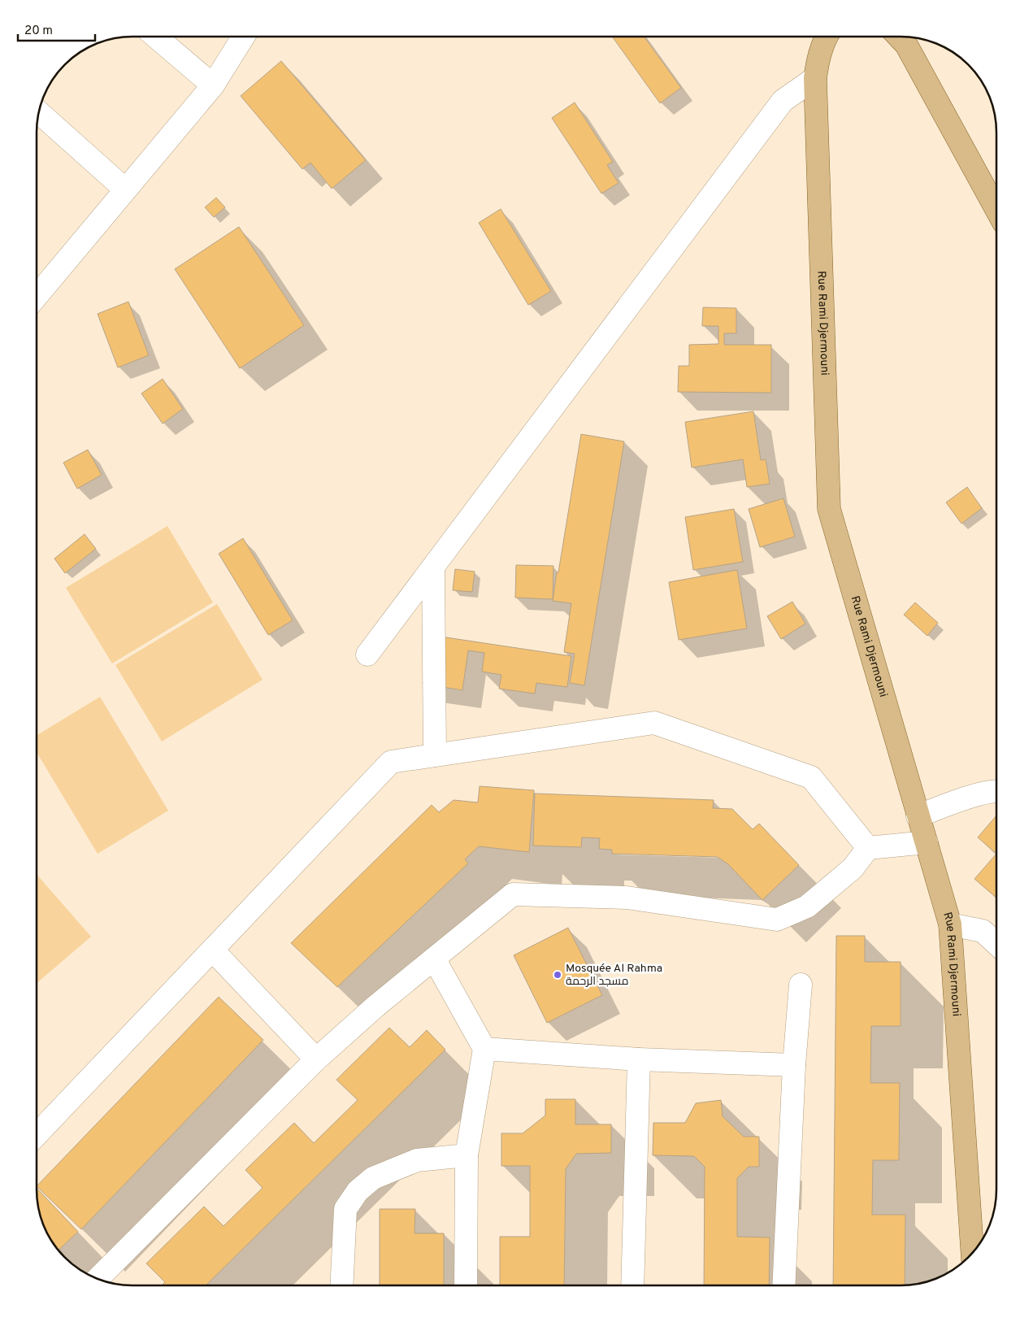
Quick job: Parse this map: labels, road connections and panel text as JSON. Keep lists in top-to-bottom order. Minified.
{"streets":{"main road":["Rue Rami Djermouni"]},"places":["Mosquée Al Rahma مسجد الرحمة"],"scale_bar":"20 m"}
